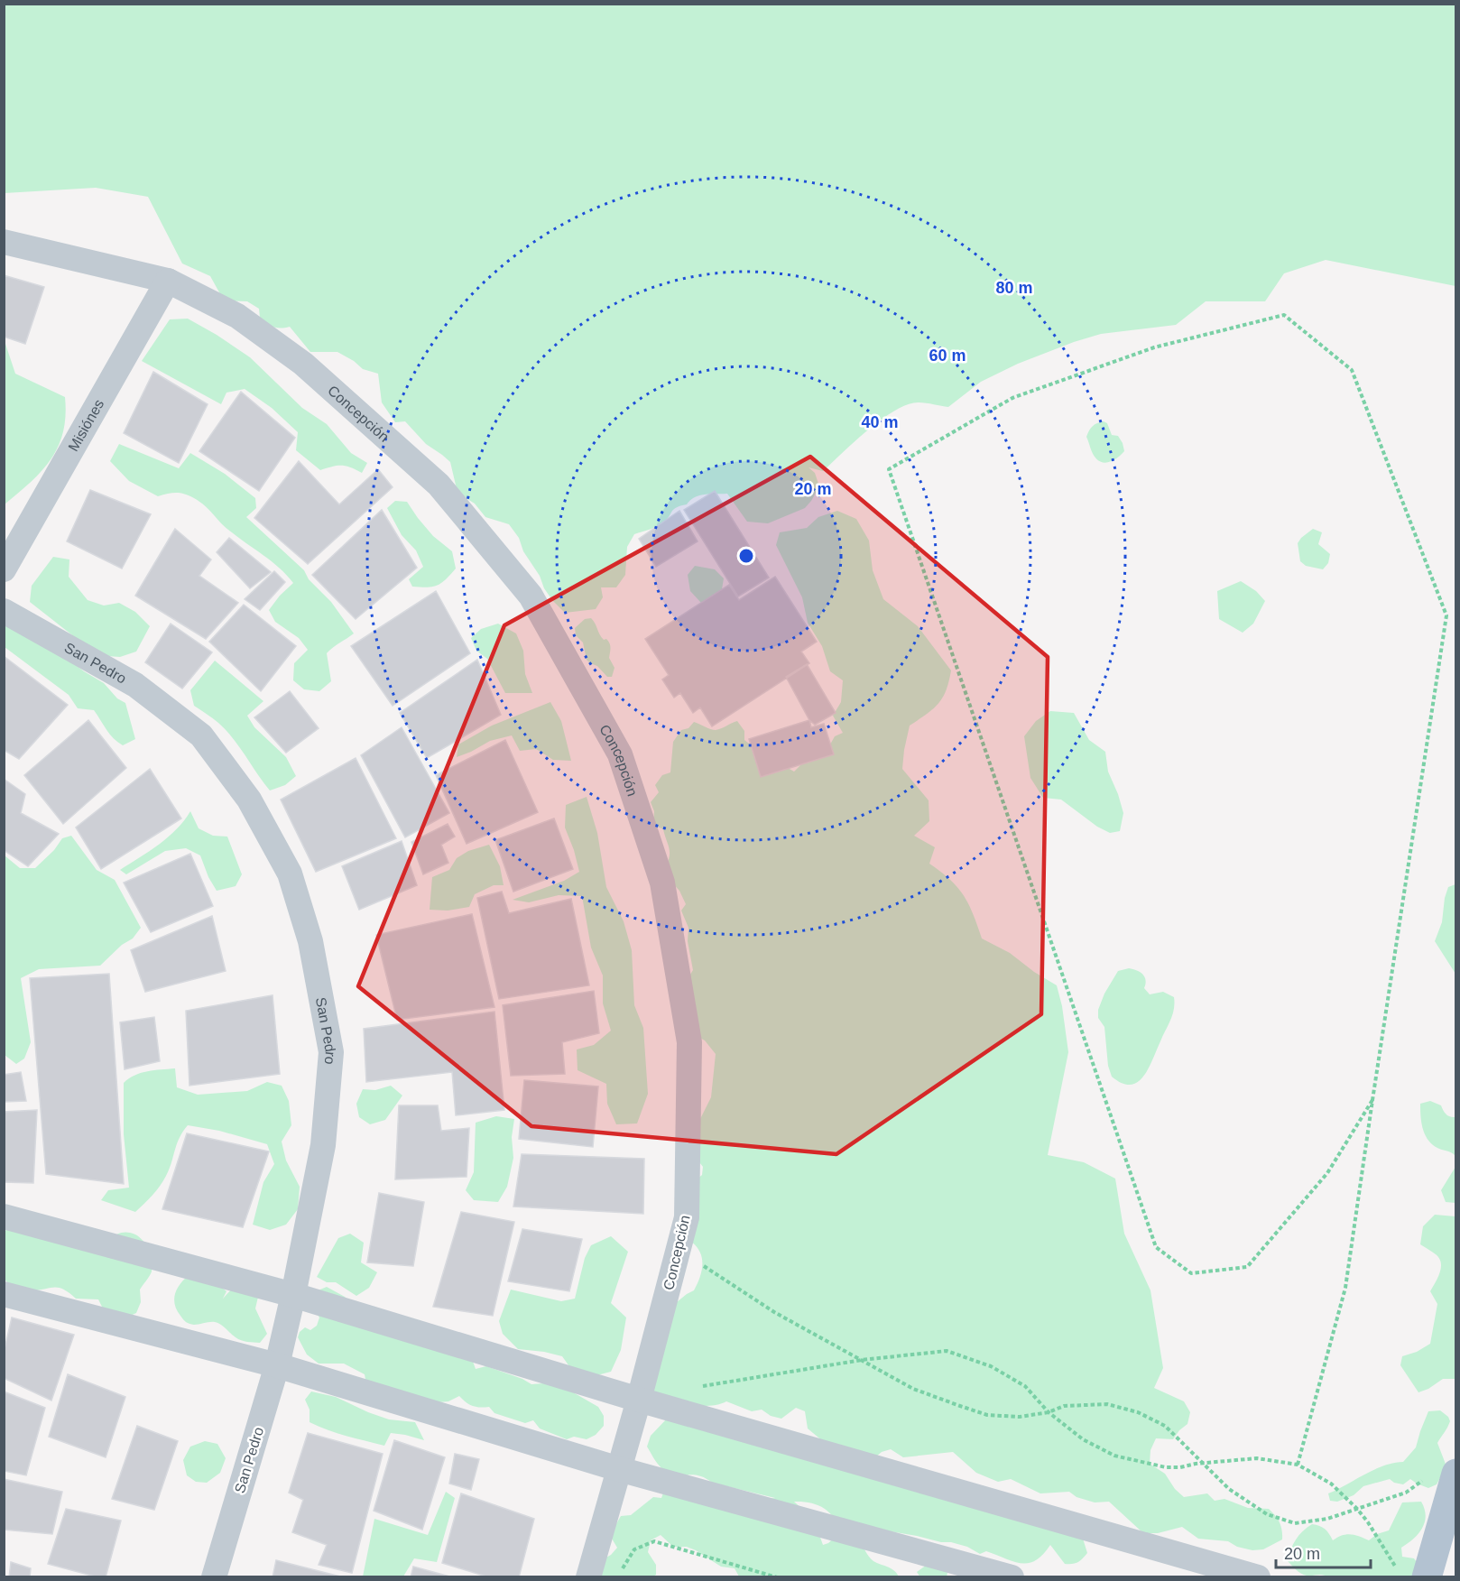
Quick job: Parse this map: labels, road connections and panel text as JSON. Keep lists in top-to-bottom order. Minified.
{"streets":{"street":["Concepción","Misiónes","San Pedro"]},"crossings":[["Concepción","Misiónes"]],"scale_bar":"20 m","rings":["80 m","60 m","40 m","20 m"]}
